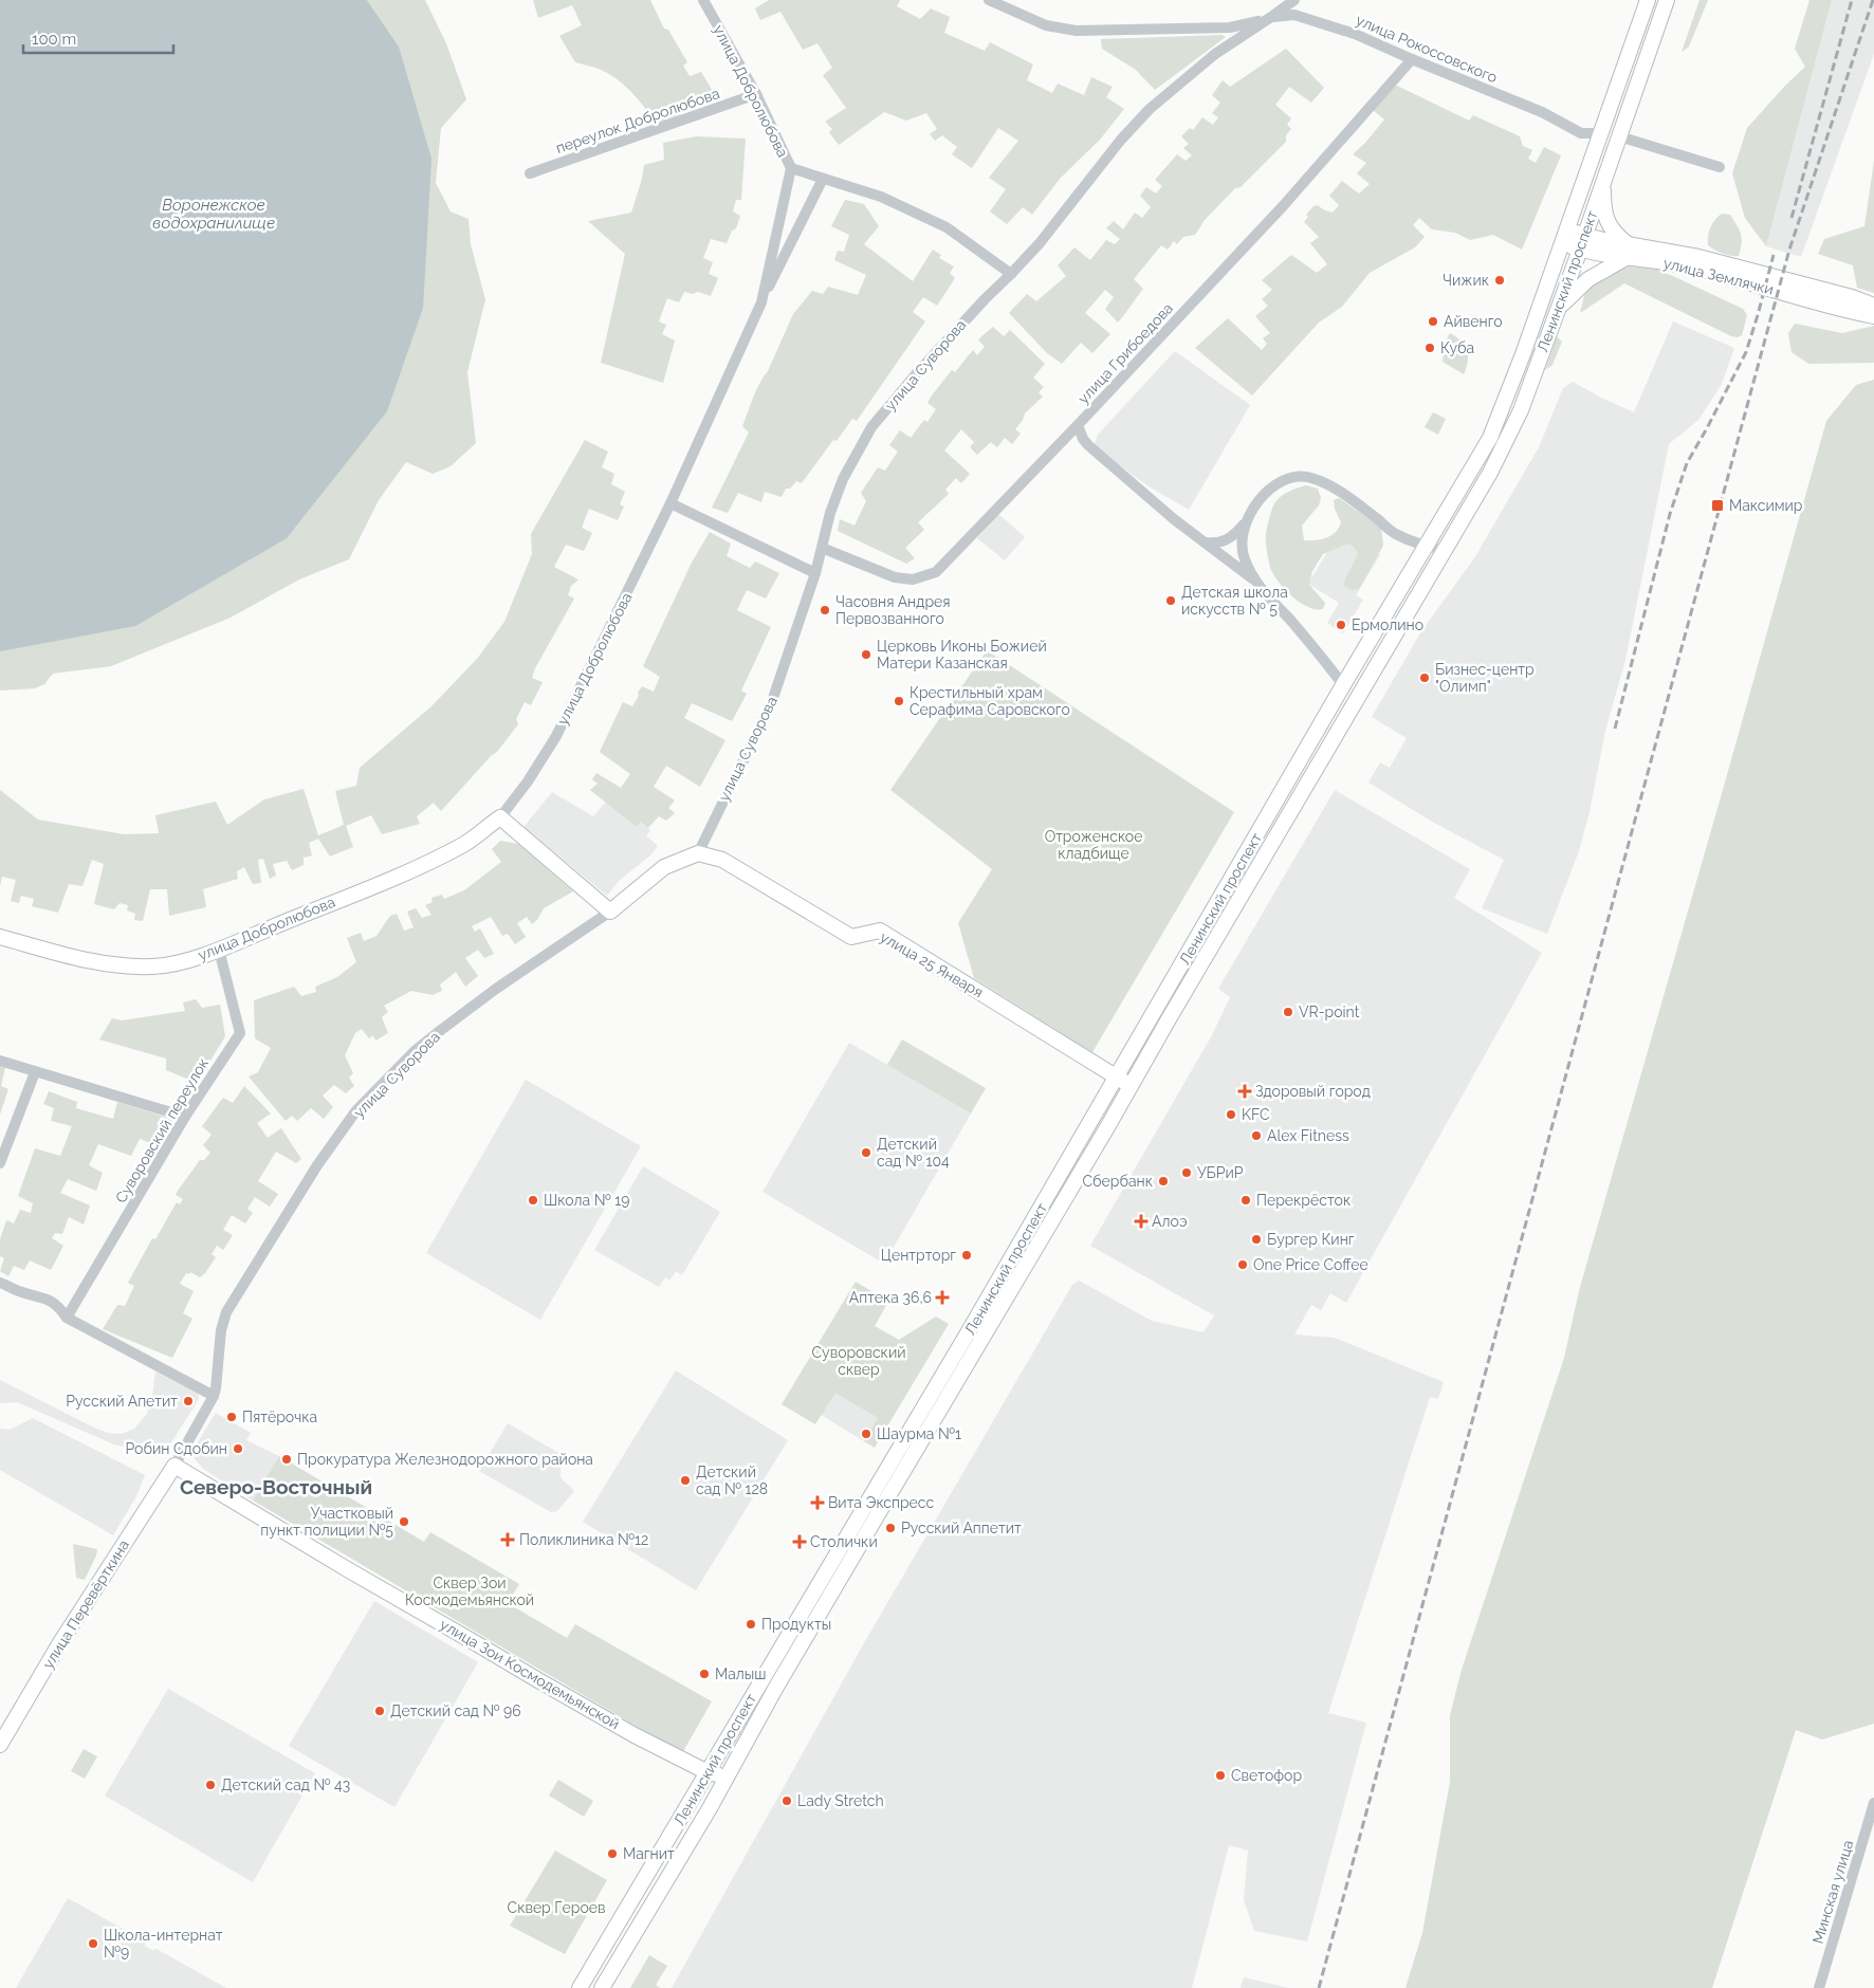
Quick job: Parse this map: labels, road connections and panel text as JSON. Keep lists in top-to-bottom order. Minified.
{"streets":{"main road":["улица Добролюбова","улица Землячки","Ленинский проспект","улица Суворова","улица 25 Января","улица Перевёрткина","улица Зои Космодемьянской"],"street":["улица Рокоссовского","переулок Добролюбова","улица Грибоедова","Суворовский переулок","Минская улица"]},"crossings":[["улица Рокоссовского","Ленинский проспект"],["улица Рокоссовского","улица Грибоедова"],["улица Рокоссовского","улица Суворова"],["улица Добролюбова","переулок Добролюбова"],["улица Добролюбова","Суворовский переулок"],["улица Землячки","Ленинский проспект"],["Ленинский проспект","улица 25 Января"],["Ленинский проспект","улица Зои Космодемьянской"],["улица Грибоедова","улица Суворова"],["улица Суворова","улица 25 Января"],["улица Суворова","улица Перевёрткина"],["улица Суворова","улица Зои Космодемьянской"],["улица Перевёрткина","улица Зои Космодемьянской"]],"districts":["Северо-Восточный"],"water":["Воронежское водохранилище"],"parks":["Отроженское кладбище","Суворовский сквер","Сквер Зои Космодемьянской","Сквер Героев"],"places":{"other":["Чижик","Айвенго","Куба","Детская школа искусств № 5","Часовня Андрея Первозванного","Ермолино","Церковь Иконы Божией Матери Казанская","Бизнес-центр \"Олимп\"","Крестильный храм Серафима Саровского","VR-point","KFC","Alex Fitness","Детский сад № 104","УБРиР","Сбербанк","Школа № 19","Перекрёсток","Бургер Кинг","Центрторг","One Price Coffee","Русский Апетит","Пятёрочка","Шаурма №1","Робин Сдобин","Прокуратура Железнодорожного района","Детский сад № 128","Участковый пункт полиции №5","Русский Аппетит","Продукты","Малыш","Детский сад № 96","Светофор","Детский сад № 43","Lady Stretch","Магнит","Школа-интернат №9"],"transit":["Максимир"],"health":["Здоровый город","Алоэ","Аптека 36,6","Вита Экспресс","Поликлиника №12","Столички"]},"scale_bar":"100 m"}
